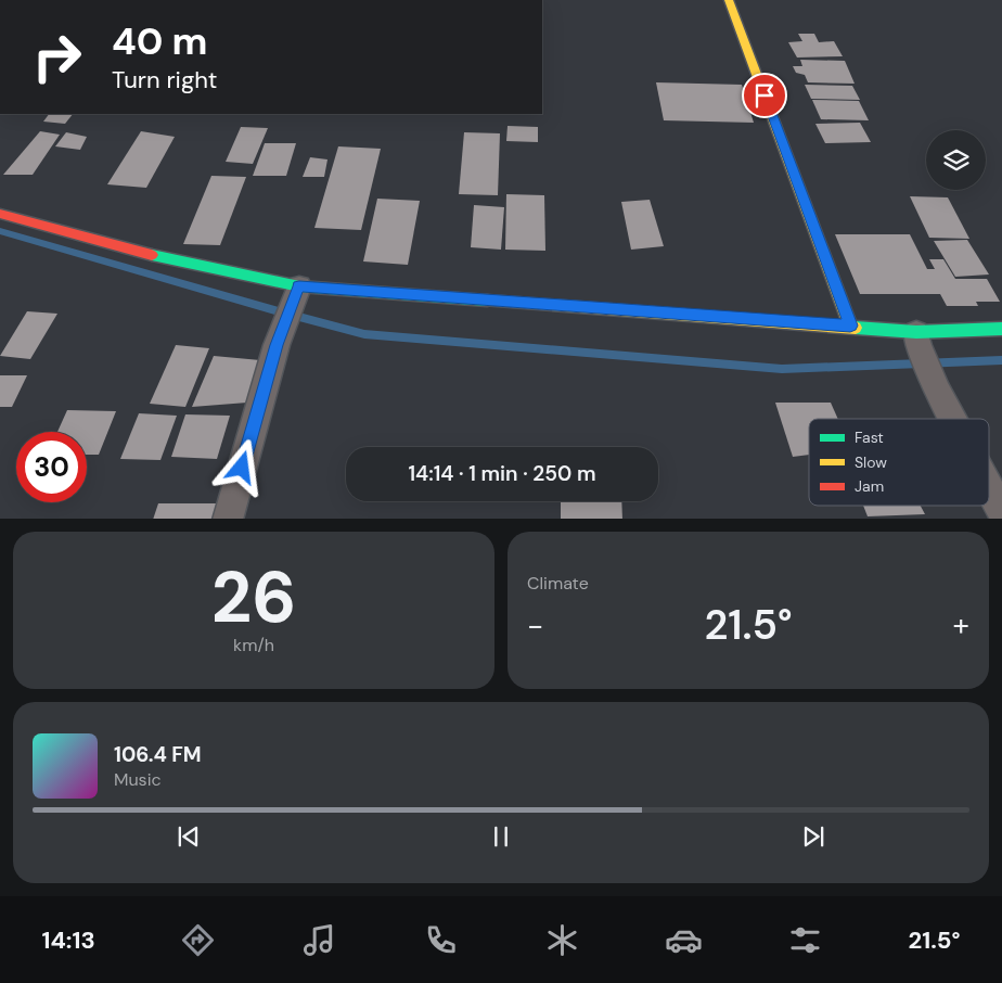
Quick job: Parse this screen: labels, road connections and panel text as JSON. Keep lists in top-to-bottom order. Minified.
{"legend":["Fast","Slow","Jam"],"page":{"turn":["40 m","Turn right"],"limit":"30","trip":"14:14 · 1 min · 250 m","tile":[["26","km/h"],"Climate"],"heat":["−","21.5°","+"],"song":["106.4 FM","Music"],"tabs":["14:13","21.5°"]}}
